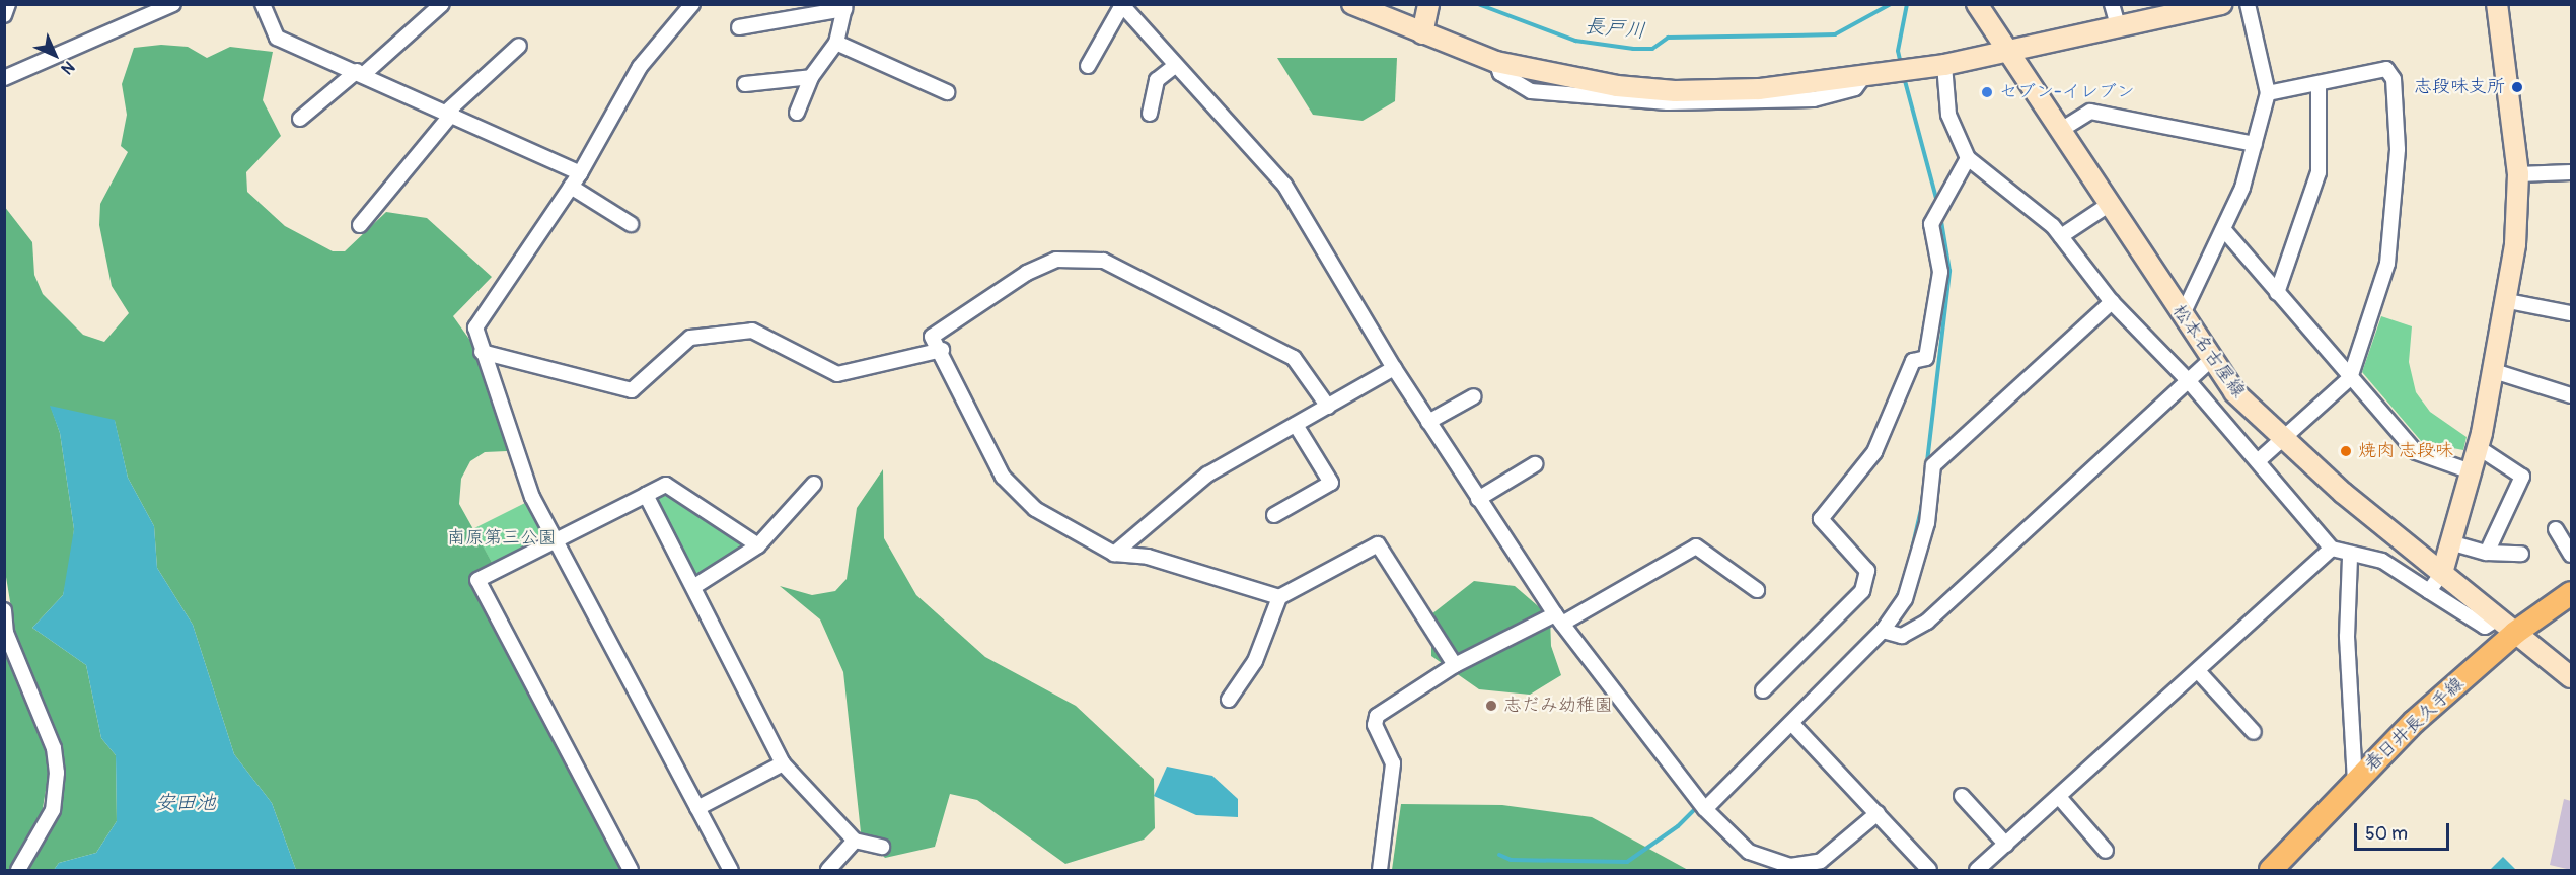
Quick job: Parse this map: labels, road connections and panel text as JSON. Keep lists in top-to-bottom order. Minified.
{"streets":{"main road":["春日井長久手線"],"street":["松本名古屋線"]},"crossings":[["松本名古屋線","春日井長久手線"]],"water":["長戸川","安田池"],"parks":["南原第三公園"],"places":["志段味支所","セブン-イレブン","焼肉 志段味","志だみ幼稚園"],"scale_bar":"50 m","north":"bottom right"}
